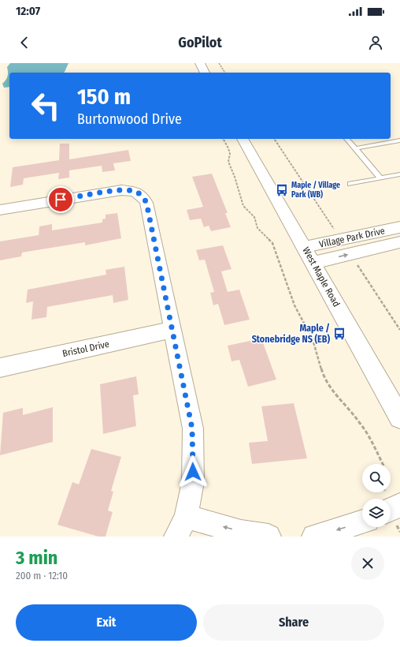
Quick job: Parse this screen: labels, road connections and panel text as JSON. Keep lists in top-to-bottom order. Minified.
{"streets":{"main road":["West Maple Road"],"street":["Village Park Drive","Bristol Drive"]},"crossings":[["Village Park Drive","West Maple Road"]],"places":{"bus stop":["Maple / Village Park (WB)","Maple / Stonebridge NS (EB)"]},"page":{"status":"12:07","header":"GoPilot","turn":["150 m","Burtonwood Drive"],"heading":["3 min","200 m · 12:10"],"buttons":["Exit","Share"]}}
